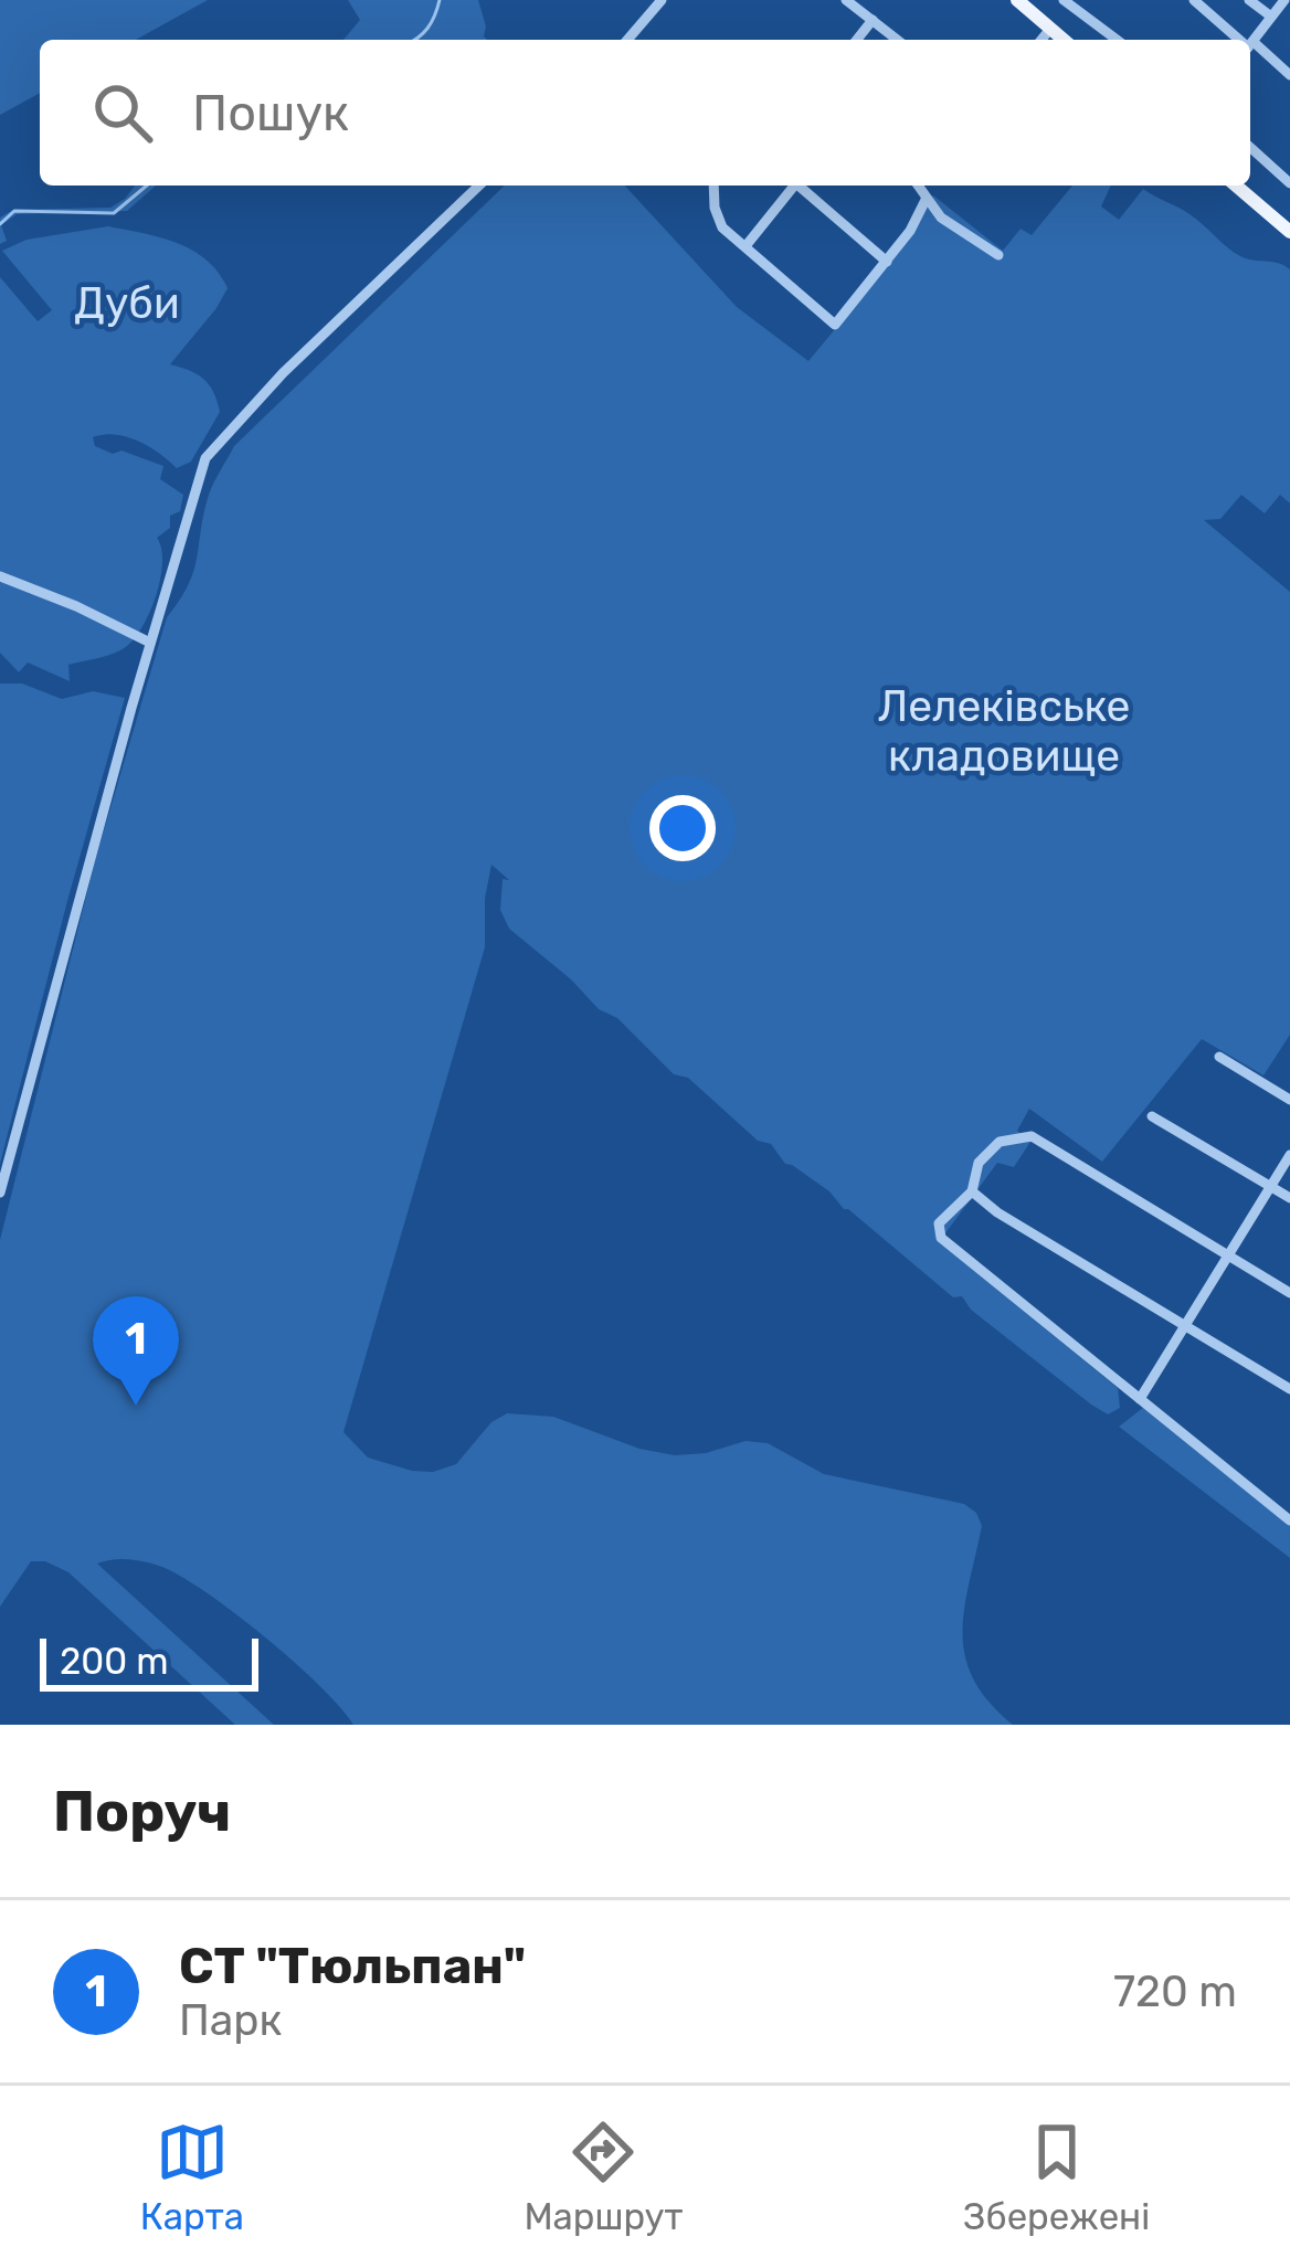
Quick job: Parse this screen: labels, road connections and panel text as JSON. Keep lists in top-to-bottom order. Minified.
{"parks":["Дуби","Лелеківське кладовище"],"scale_bar":"200 m","page":{"search":"Пошук","pins":"1","scale":"200 m","heading":"Поруч","list":[{"mark":"1","name":"СТ \"Тюльпан\"","note":"Парк","value":"720 m"}],"nav":["Карта","Маршрут","Збережені"]}}
